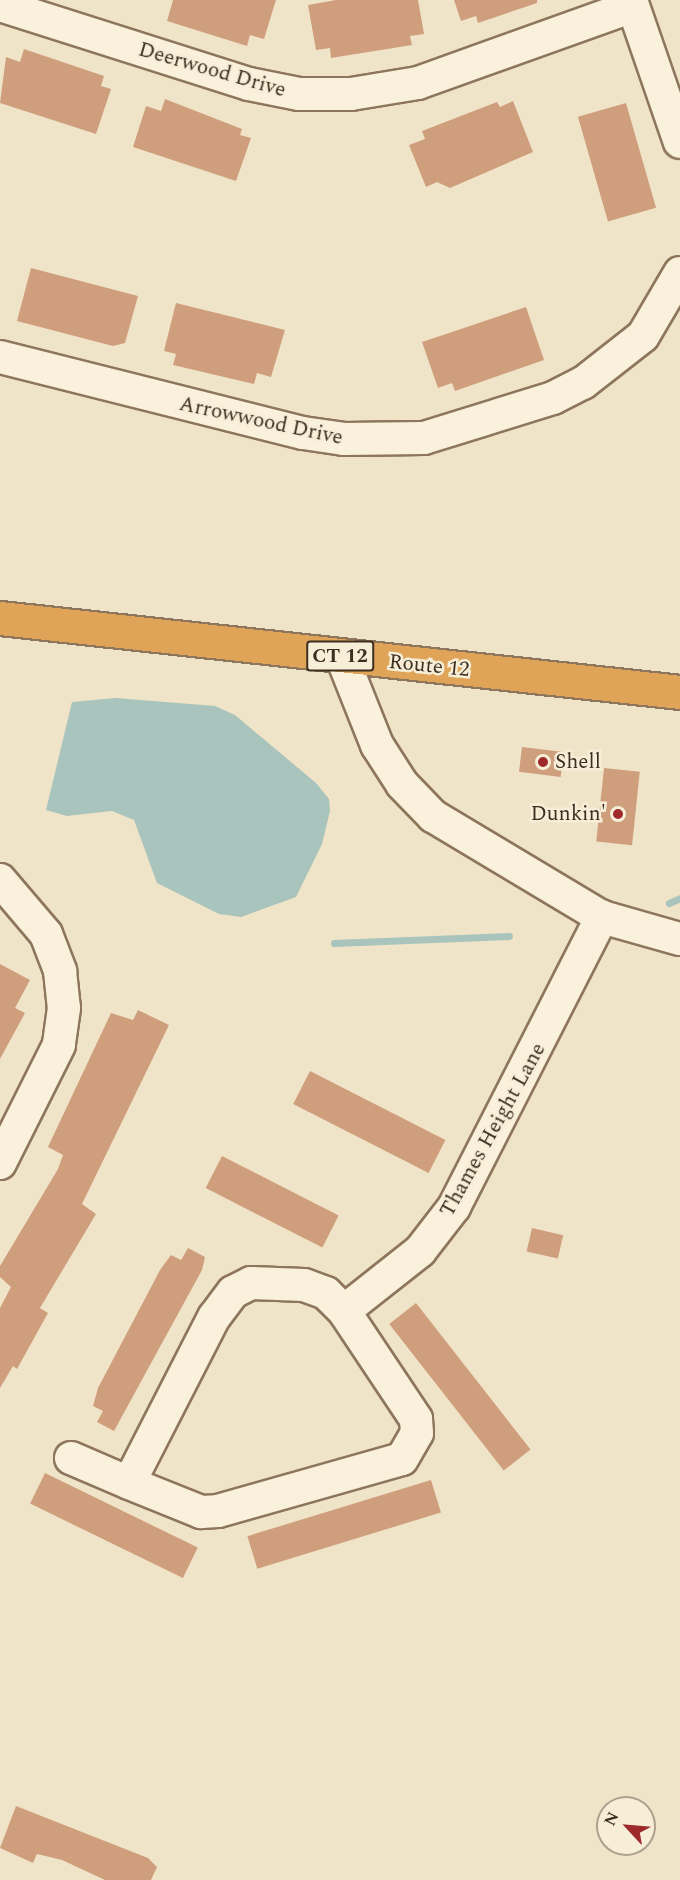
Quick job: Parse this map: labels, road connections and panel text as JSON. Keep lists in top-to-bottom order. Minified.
{"streets":{"highway":["CT 12","Route 12"],"street":["Deerwood Drive","Arrowwood Drive","Thames Height Lane"]},"places":["Shell","Dunkin'"],"north":"top left"}
